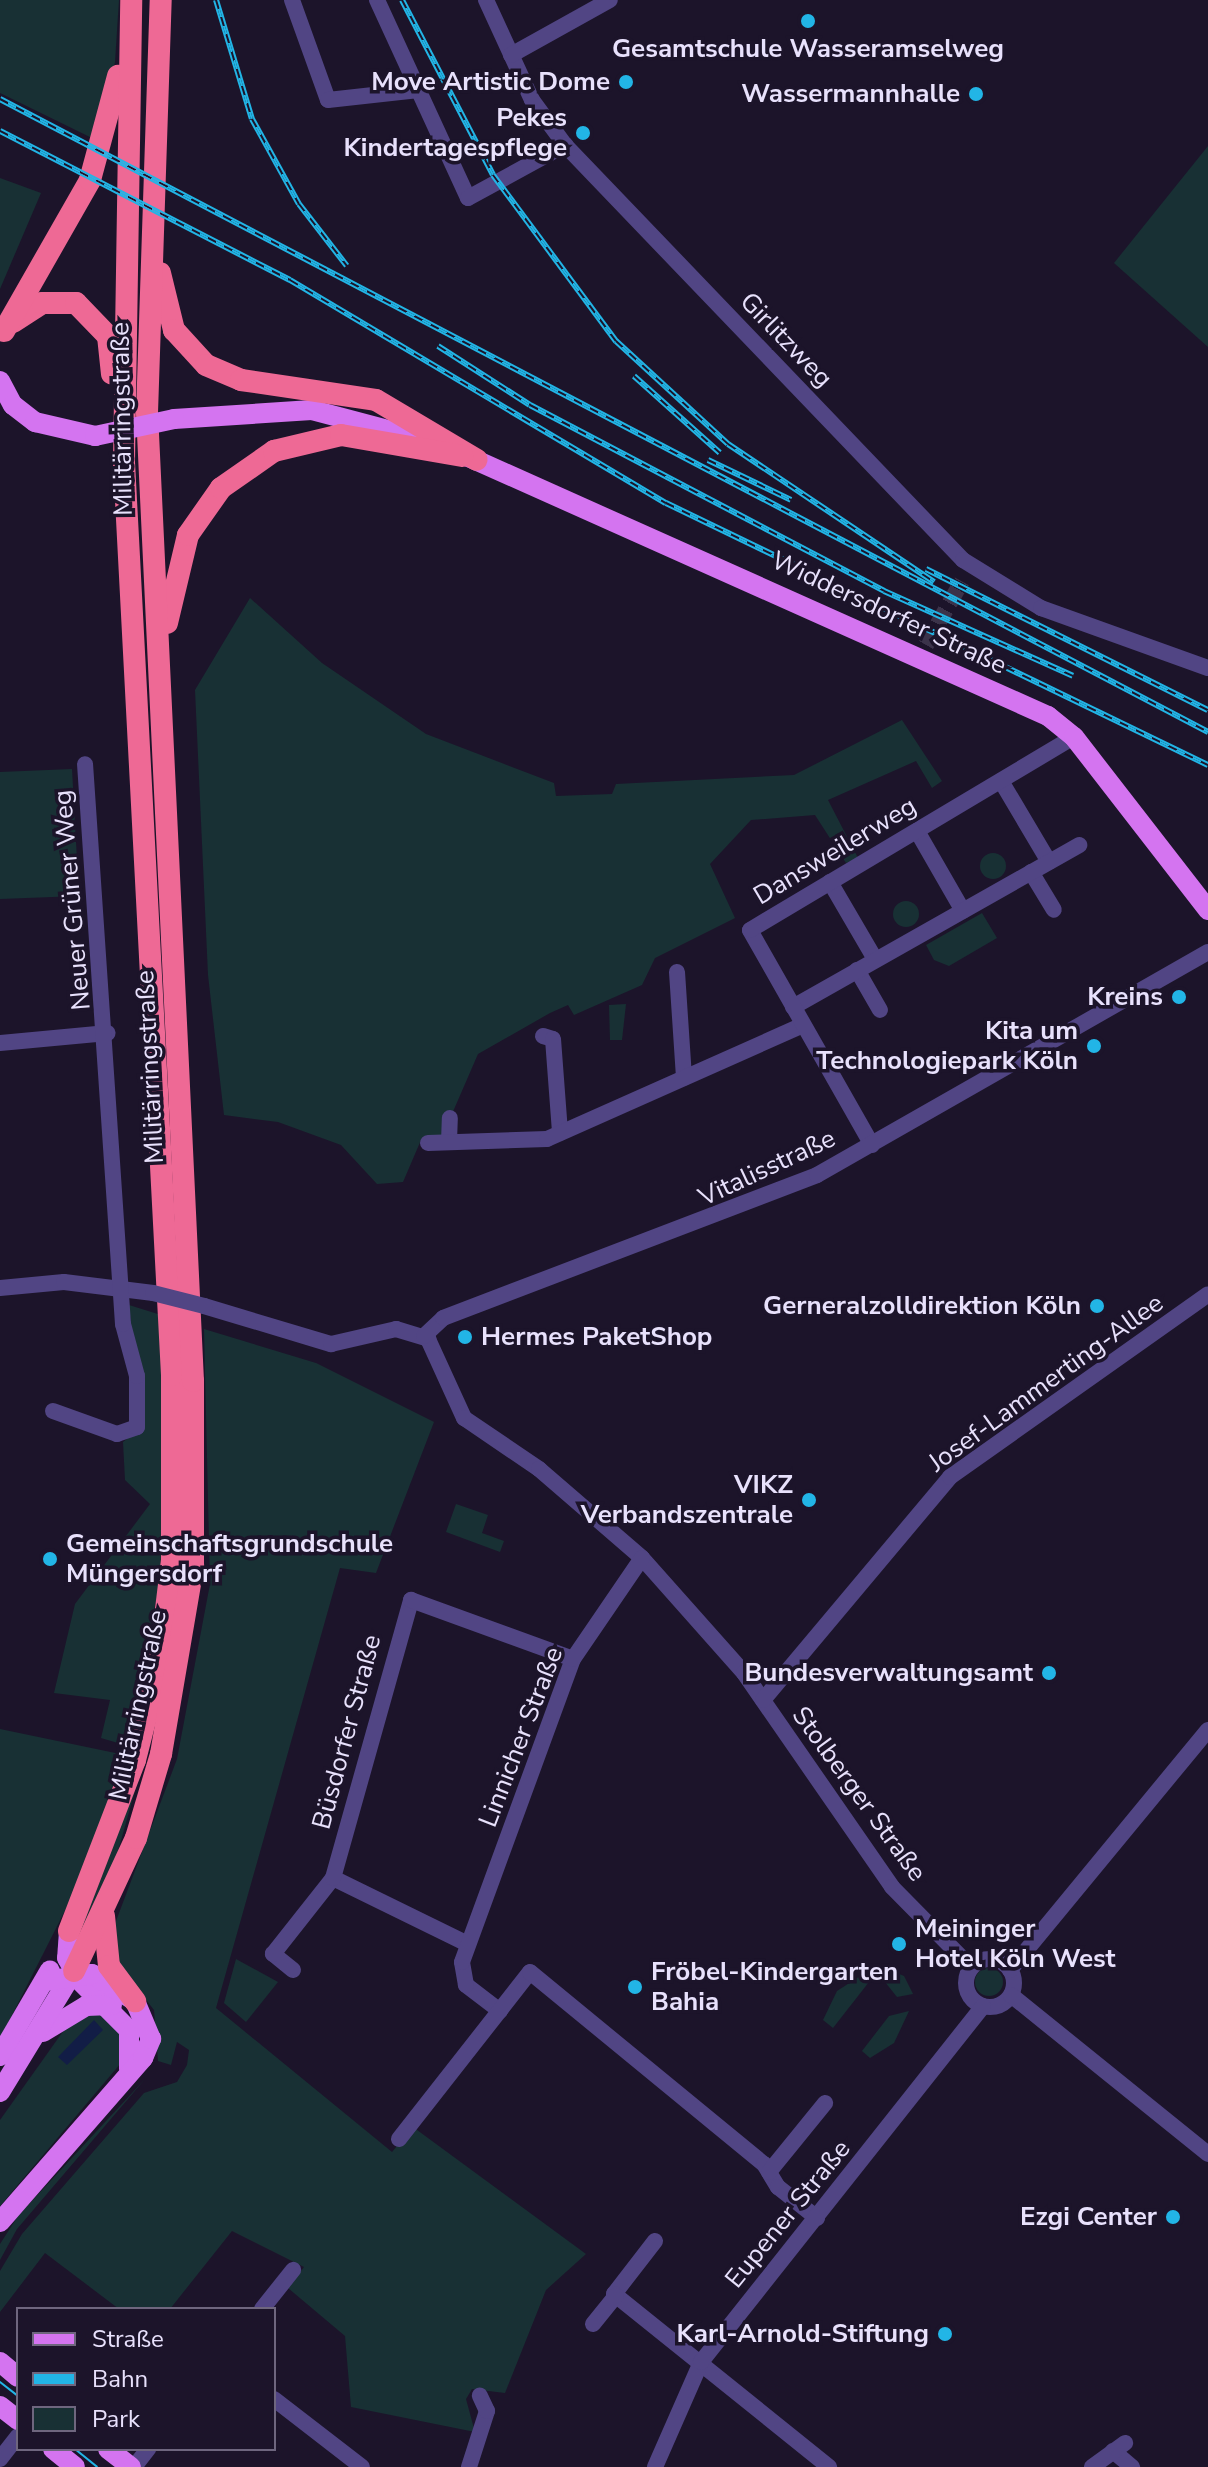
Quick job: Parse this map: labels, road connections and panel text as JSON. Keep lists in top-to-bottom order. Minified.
{"streets":{"highway":["Militärringstraße"],"main road":["Widdersdorfer Straße"],"street":["Girlitzweg","Dansweilerweg","Neuer Grüner Weg","Vitalisstraße","Josef-Lammerting-Allee","Büsdorfer Straße","Linnicher Straße","Stolberger Straße","Eupener Straße"]},"crossings":[["Widdersdorfer Straße","Dansweilerweg"],["Dansweilerweg","Vitalisstraße"],["Vitalisstraße","Stolberger Straße"],["Josef-Lammerting-Allee","Stolberger Straße"],["Büsdorfer Straße","Linnicher Straße"],["Linnicher Straße","Stolberger Straße"],["Stolberger Straße","Eupener Straße"]],"places":["Gesamtschule Wasseramselweg","Move Artistic Dome","Wassermannhalle","Pekes Kindertagespflege","Kreins","Kita um Technologiepark Köln","Gerneralzolldirektion Köln","Hermes PaketShop","VIKZ Verbandszentrale","Gemeinschaftsgrundschule Müngersdorf","Bundesverwaltungsamt","Meininger Hotel Köln West","Fröbel-Kindergarten Bahia","Ezgi Center","Karl-Arnold-Stiftung"],"legend":["Straße","Bahn","Park"]}
